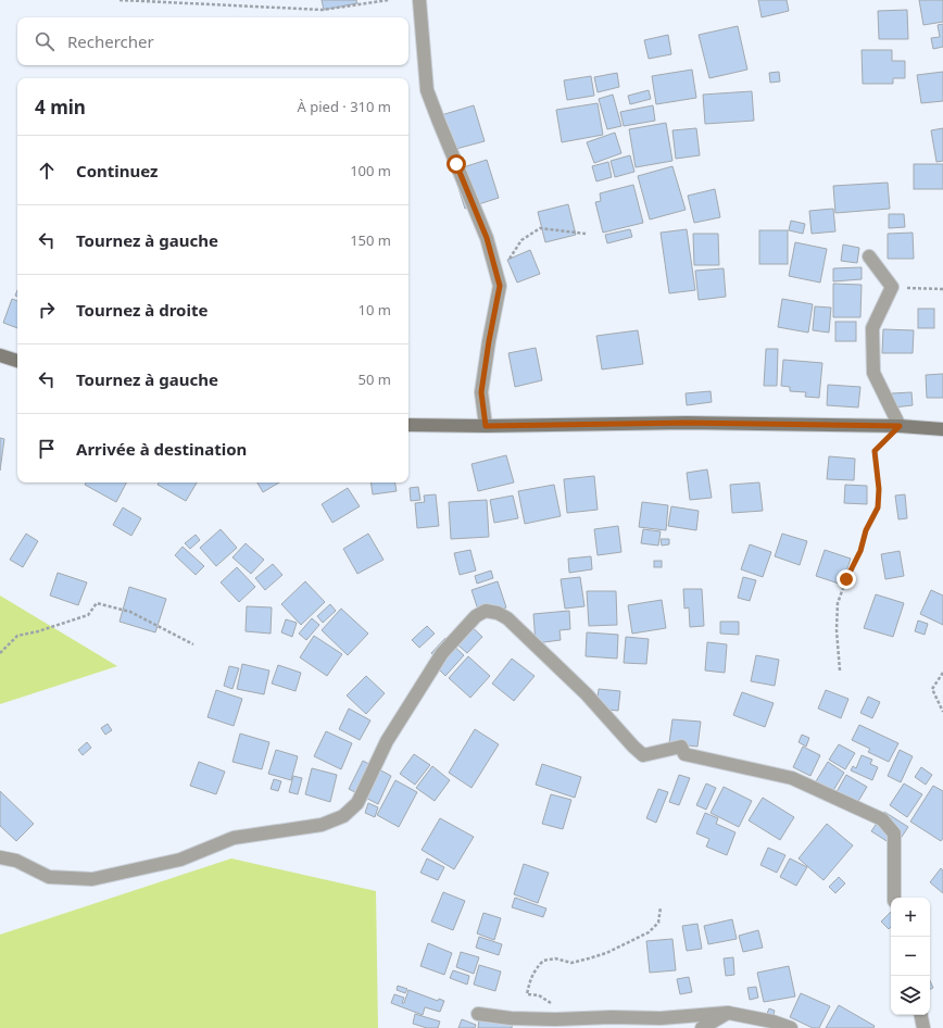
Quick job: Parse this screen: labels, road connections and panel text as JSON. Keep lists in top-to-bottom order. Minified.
{"page":{"search":"Rechercher","heading":["4 min","À pied · 310 m"],"list":[["Continuez","100 m"],["Tournez à gauche","150 m"],["Tournez à droite","10 m"],["Tournez à gauche","50 m"],"Arrivée à destination"],"map_buttons":["+","−"]}}
